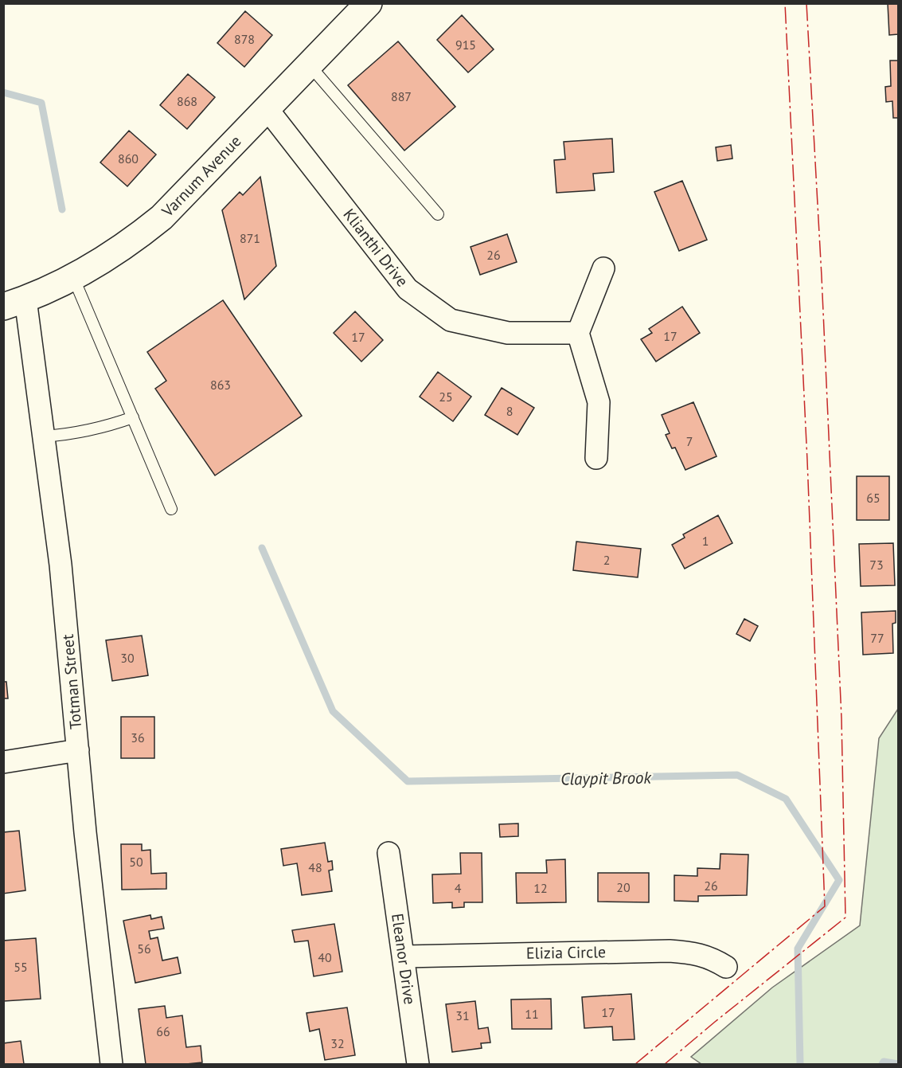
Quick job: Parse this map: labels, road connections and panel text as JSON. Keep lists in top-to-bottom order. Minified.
{"streets":{"main road":["Varnum Avenue"],"street":["Klianthi Drive","Totman Street","Elizia Circle","Eleanor Drive"]},"crossings":[["Varnum Avenue","Klianthi Drive"],["Varnum Avenue","Totman Street"],["Elizia Circle","Eleanor Drive"]],"water":["Claypit Brook"],"house_numbers":["878","915","887","868","860","871","26","17","17","863","25","8","7","65","1","2","73","77","30","36","50","48","26","20","4","12","56","40","55","17","11","31","66","32"]}
